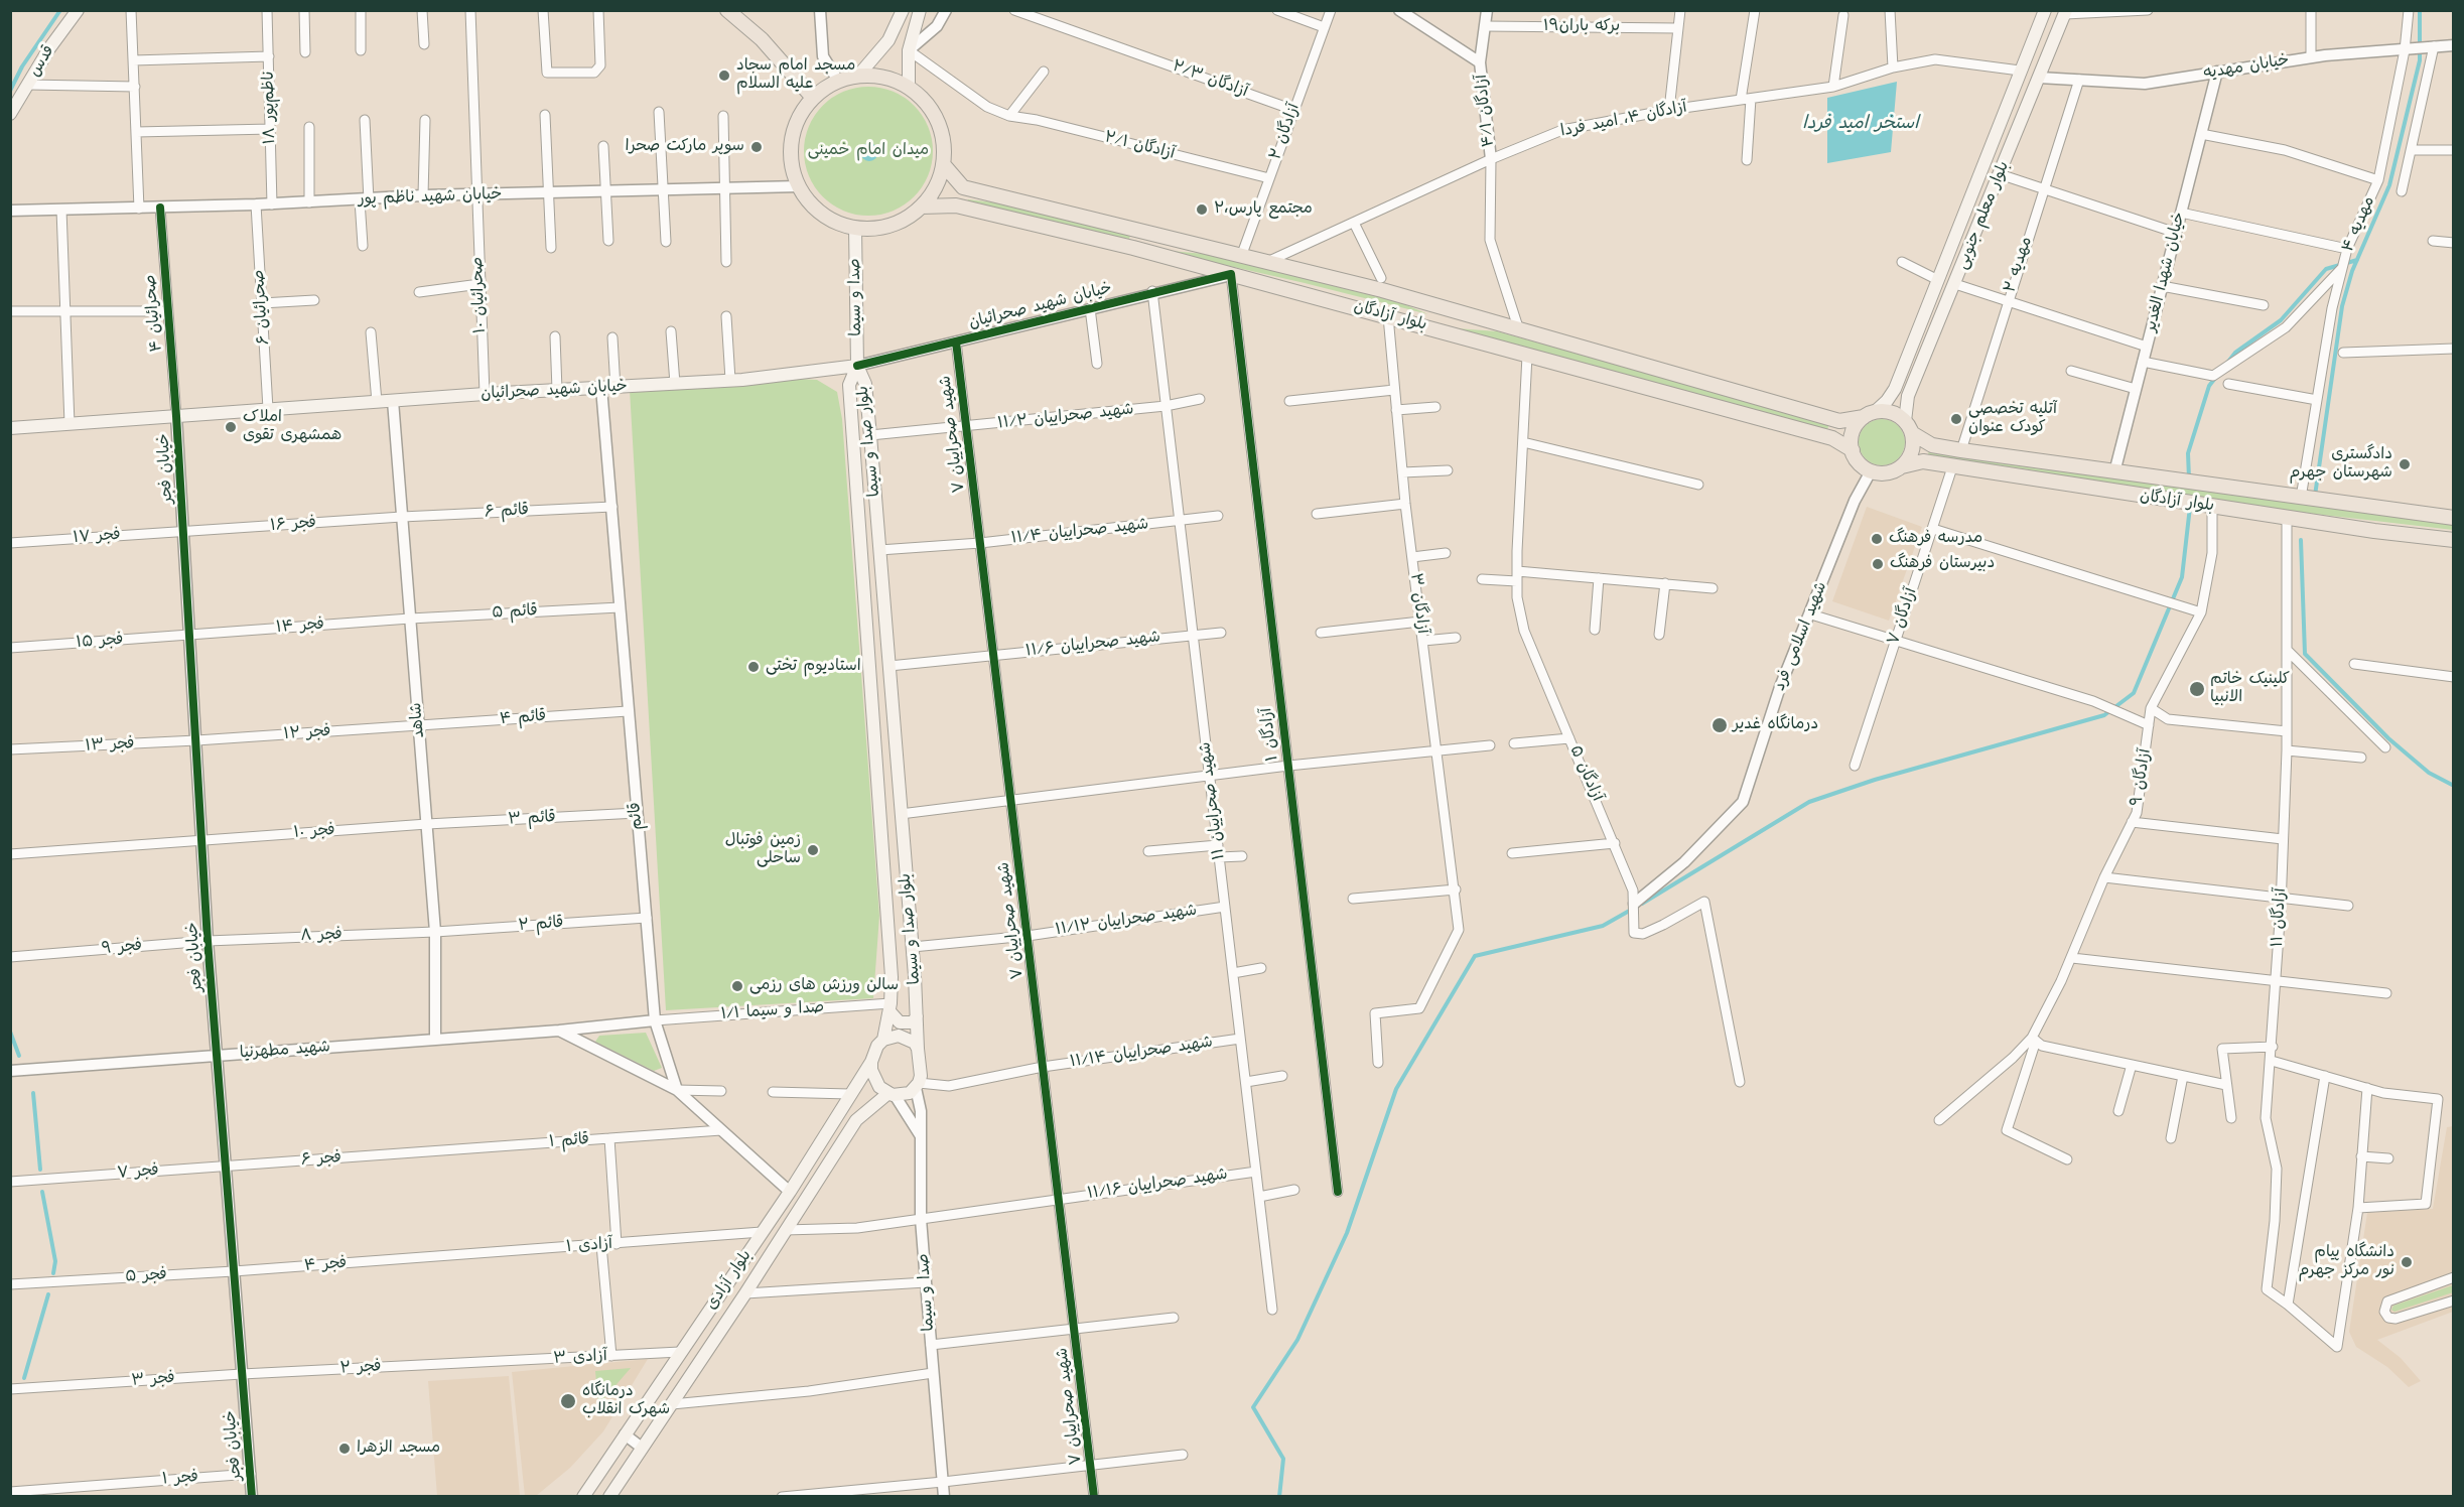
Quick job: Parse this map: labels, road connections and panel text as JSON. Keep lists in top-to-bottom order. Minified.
{"streets":{"main road":["قدس","بلوار معلم جنوبی","صدا و سیما","خیابان شهید صحرائیان","بلوار آزادگان","بلوار صدا و سیما","بلوار آزادی"],"street":["برکه باران۱۹","خیابان مهدیه","آزادگان ۲/۳","ناظم‌پور ۱۸","آزادگان ۴/۱","آزادگان ۴، امید فردا","آزادگان ۲","آزادگان ۲/۱","خیابان شهید ناظم پور","مهدیه ۴","مهدیه ۲","خیابان شهدا الغدیر","صحرائیان ۱۰","صحرائیان ۶","صحرائیان ۴","شهید صحراییان ۱۱/۲","شهید صحراییان ۷","خیابان فجر","قائم ۶","فجر ۱۶","شهید صحراییان ۱۱/۴","فجر ۱۷","آزادگان ۳","قائم ۵","آزادگان ۷","فجر ۱۴","شهید اسلامی فرد","فجر ۱۵","شهید صحراییان ۱۱/۶","قائم ۴","شاهد","فجر ۱۲","آزادگان ۱","فجر ۱۳","آزادگان ۵","آزادگان ۹","شهید صحراییان ۱۱","قائم","قائم ۳","فجر ۱۰","آزادگان ۱۱","شهید صحراییان ۱۱/۱۲","قائم ۲","فجر ۸","فجر ۹","صدا و سیما ۱/۱","شهید مطهرنیا","شهید صحراییان ۱۱/۱۴","قائم ۱","فجر ۶","فجر ۷","شهید صحراییان ۱۱/۱۶","آزادی ۱","فجر ۴","فجر ۵","آزادی ۳","فجر ۲","فجر ۳","فجر ۱"]},"crossings":[["برکه باران۱۹","آزادگان ۴/۱"],["خیابان مهدیه","بلوار معلم جنوبی"],["خیابان مهدیه","مهدیه ۴"],["خیابان مهدیه","مهدیه ۲"],["خیابان مهدیه","خیابان شهدا الغدیر"],["آزادگان ۲/۳","آزادگان ۲"],["ناظم‌پور ۱۸","خیابان شهید ناظم پور"],["آزادگان ۴/۱","آزادگان ۴، امید فردا"],["آزادگان ۴، امید فردا","بلوار معلم جنوبی"],["آزادگان ۴، امید فردا","بلوار آزادگان"],["آزادگان ۲","آزادگان ۲/۱"],["آزادگان ۲","بلوار آزادگان"],["خیابان شهید ناظم پور","صحرائیان ۱۰"],["خیابان شهید ناظم پور","صدا و سیما"],["خیابان شهید ناظم پور","صحرائیان ۶"],["خیابان شهید ناظم پور","صحرائیان ۴"],["خیابان شهید ناظم پور","بلوار آزادگان"],["بلوار معلم جنوبی","بلوار آزادگان"],["بلوار معلم جنوبی","شهید اسلامی فرد"],["مهدیه ۴","بلوار آزادگان"],["مهدیه ۲","بلوار آزادگان"],["خیابان شهدا الغدیر","بلوار آزادگان"],["صحرائیان ۱۰","خیابان شهید صحرائیان"],["صدا و سیما","خیابان شهید صحرائیان"],["صدا و سیما","بلوار آزادگان"],["صدا و سیما","بلوار صدا و سیما"],["صدا و سیما","شهید صحراییان ۱۱/۱۴"],["صدا و سیما","شهید صحراییان ۱۱/۱۶"],["صدا و سیما","بلوار آزادی"],["خیابان شهید صحرائیان","صحرائیان ۶"],["خیابان شهید صحرائیان","صحرائیان ۴"],["خیابان شهید صحرائیان","بلوار آزادگان"],["خیابان شهید صحرائیان","شهید صحراییان ۷"],["خیابان شهید صحرائیان","بلوار صدا و سیما"],["خیابان شهید صحرائیان","خیابان فجر"],["خیابان شهید صحرائیان","شاهد"],["خیابان شهید صحرائیان","آزادگان ۱"],["خیابان شهید صحرائیان","شهید صحراییان ۱۱"],["خیابان شهید صحرائیان","قائم"],["صحرائیان ۴","خیابان فجر"],["بلوار آزادگان","آزادگان ۳"],["بلوار آزادگان","آزادگان ۷"],["بلوار آزادگان","شهید اسلامی فرد"],["بلوار آزادگان","آزادگان ۱"],["بلوار آزادگان","آزادگان ۵"],["بلوار آزادگان","آزادگان ۹"],["بلوار آزادگان","آزادگان ۱۱"],["شهید صحراییان ۱۱/۲","شهید صحراییان ۷"],["شهید صحراییان ۱۱/۲","بلوار صدا و سیما"],["شهید صحراییان ۱۱/۲","شهید صحراییان ۱۱"],["شهید صحراییان ۷","شهید صحراییان ۱۱/۴"],["شهید صحراییان ۷","شهید صحراییان ۱۱/۶"],["شهید صحراییان ۷","شهید صحراییان ۱۱/۱۲"],["شهید صحراییان ۷","شهید صحراییان ۱۱/۱۴"],["شهید صحراییان ۷","شهید صحراییان ۱۱/۱۶"],["بلوار صدا و سیما","شهید صحراییان ۱۱/۴"],["بلوار صدا و سیما","شهید صحراییان ۱۱/۶"],["بلوار صدا و سیما","شهید صحراییان ۱۱/۱۲"],["بلوار صدا و سیما","صدا و سیما ۱/۱"],["بلوار صدا و سیما","شهید صحراییان ۱۱/۱۴"],["بلوار صدا و سیما","بلوار آزادی"],["خیابان فجر","فجر ۱۶"],["خیابان فجر","فجر ۱۷"],["خیابان فجر","فجر ۱۴"],["خیابان فجر","فجر ۱۵"],["خیابان فجر","فجر ۱۲"],["خیابان فجر","فجر ۱۳"],["خیابان فجر","فجر ۱۰"],["خیابان فجر","فجر ۸"],["خیابان فجر","فجر ۹"],["خیابان فجر","شهید مطهرنیا"],["خیابان فجر","فجر ۶"],["خیابان فجر","فجر ۷"],["خیابان فجر","فجر ۴"],["خیابان فجر","فجر ۵"],["خیابان فجر","فجر ۲"],["خیابان فجر","فجر ۳"],["خیابان فجر","فجر ۱"],["قائم ۶","فجر ۱۶"],["قائم ۶","شاهد"],["قائم ۶","قائم"],["فجر ۱۶","فجر ۱۷"],["فجر ۱۶","شاهد"],["شهید صحراییان ۱۱/۴","شهید صحراییان ۱۱"],["قائم ۵","فجر ۱۴"],["قائم ۵","شاهد"],["قائم ۵","قائم"],["فجر ۱۴","فجر ۱۵"],["فجر ۱۴","شاهد"],["شهید اسلامی فرد","آزادگان ۵"],["شهید صحراییان ۱۱/۶","شهید صحراییان ۱۱"],["قائم ۴","شاهد"],["قائم ۴","فجر ۱۲"],["قائم ۴","قائم"],["شاهد","فجر ۱۲"],["شاهد","قائم ۳"],["شاهد","فجر ۱۰"],["شاهد","قائم ۲"],["شاهد","فجر ۸"],["شاهد","شهید مطهرنیا"],["فجر ۱۲","فجر ۱۳"],["شهید صحراییان ۱۱","شهید صحراییان ۱۱/۱۲"],["شهید صحراییان ۱۱","شهید صحراییان ۱۱/۱۴"],["شهید صحراییان ۱۱","شهید صحراییان ۱۱/۱۶"],["قائم","قائم ۳"],["قائم","قائم ۲"],["قائم","صدا و سیما ۱/۱"],["قائم","شهید مطهرنیا"],["قائم ۳","فجر ۱۰"],["قائم ۲","فجر ۸"],["فجر ۸","فجر ۹"],["صدا و سیما ۱/۱","شهید مطهرنیا"],["شهید صحراییان ۱۱/۱۴","بلوار آزادی"],["قائم ۱","فجر ۶"],["فجر ۶","فجر ۷"],["شهید صحراییان ۱۱/۱۶","بلوار آزادی"],["آزادی ۱","فجر ۴"],["آزادی ۱","بلوار آزادی"],["فجر ۴","فجر ۵"],["بلوار آزادی","آزادی ۳"],["آزادی ۳","فجر ۲"],["فجر ۲","فجر ۳"]],"water":["استخر امید فردا"],"parks":["میدان امام خمینی"],"places":["مسجد امام سجاد علیه السلام","سوپر مارکت صحرا","۲،مجتمع پارس","آتلیه تخصصی کودک عنوان","املاک همشهری تقوی","دادگستری شهرستان جهرم","مدرسه فرهنگ","دبیرستان فرهنگ","استادیوم تختی","کلینیک خاتم الانبیا","درمانگاه غدیر","زمین فوتبال ساحلی","سالن ورزش های رزمی","دانشگاه پیام نور مرکز جهرم","درمانگاه شهرک انقلاب","مسجد الزهرا"]}
